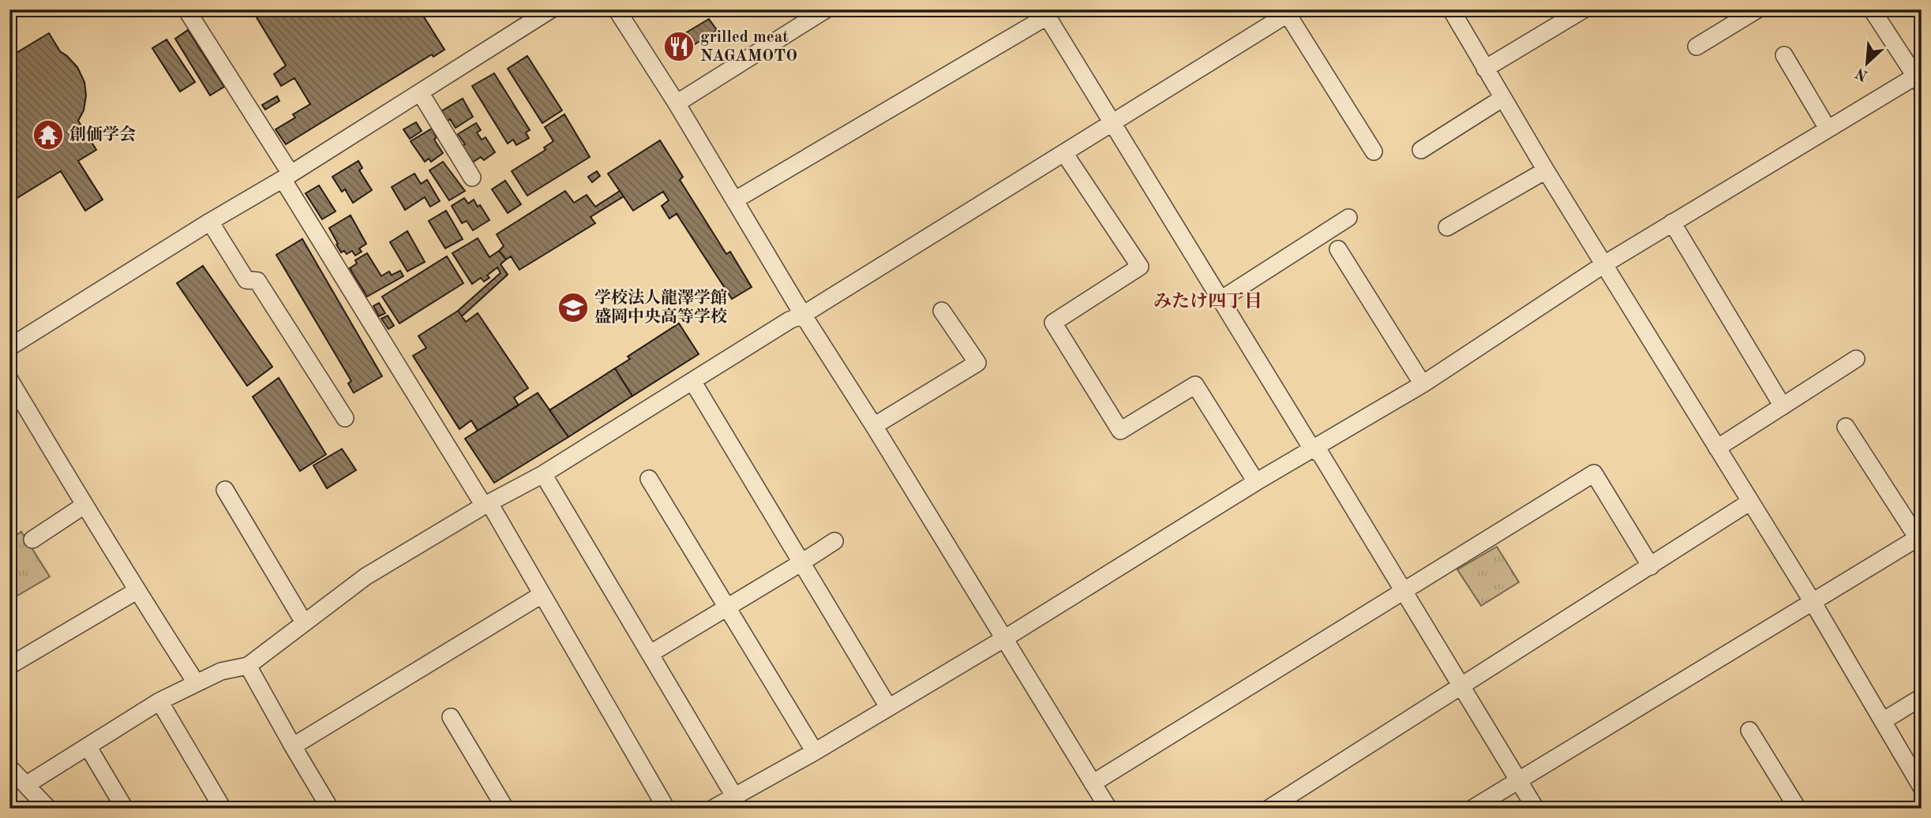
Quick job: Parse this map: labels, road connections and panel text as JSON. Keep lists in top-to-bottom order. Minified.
{"districts":["みたけ四丁目"],"places":{"restaurant":["grilled meat NAGAMOTO"],"temple":["創価学会"],"school or university":["学校法人龍澤学館 盛岡中央高等学校"]},"north":"bottom left"}
